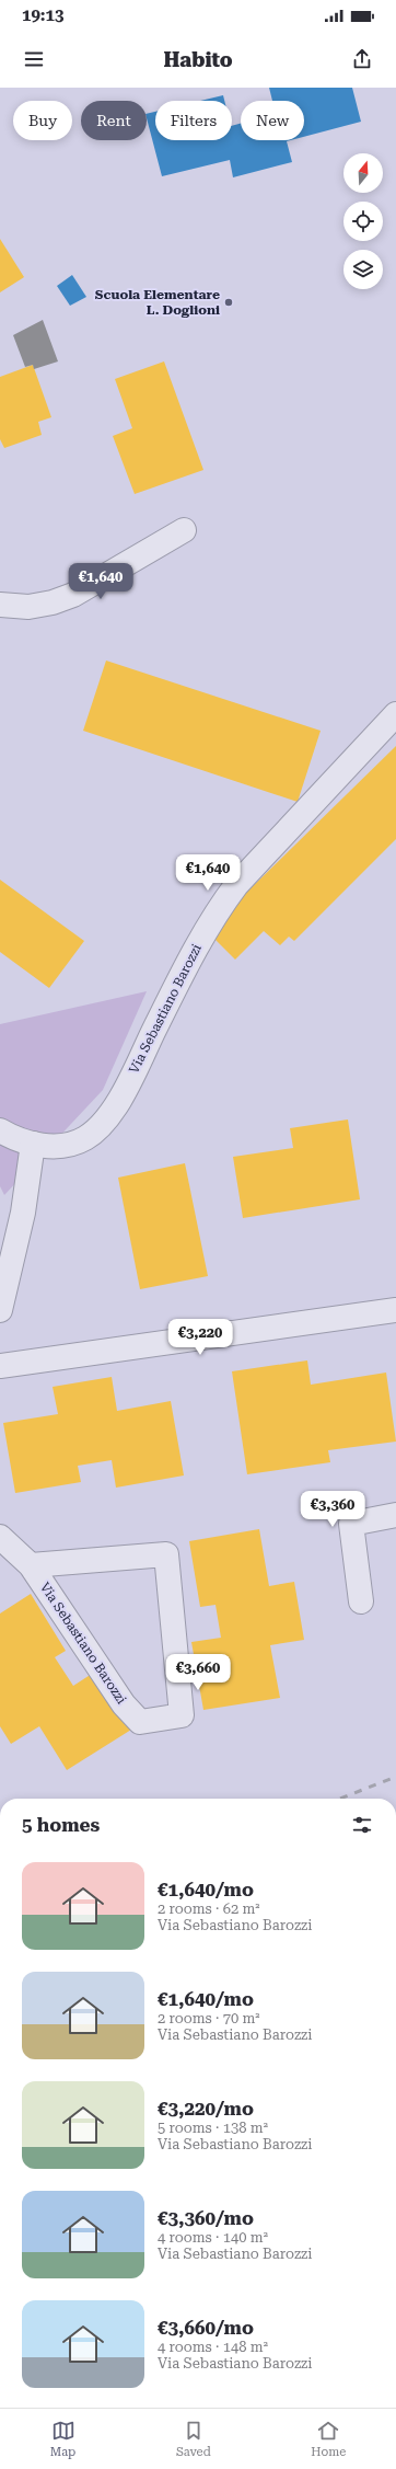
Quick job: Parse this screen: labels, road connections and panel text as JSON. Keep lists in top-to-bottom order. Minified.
{"streets":{"street":["Via Sebastiano Barozzi"]},"places":["Scuola Elementare L. Doglioni"],"north":"top","page":{"status":"19:13","header":"Habito","chip":["Buy","Rent","Filters","New"],"price":["€1,640","€1,640","€3,220","€3,360","€3,660"],"heading":"5 homes","list":[{"name":"€1,640/mo","note":"2 rooms · 62 m² · Via Sebastiano Barozzi"},{"name":"€1,640/mo","note":"2 rooms · 70 m² · Via Sebastiano Barozzi"},{"name":"€3,220/mo","note":"5 rooms · 138 m² · Via Sebastiano Barozzi"},{"name":"€3,360/mo","note":"4 rooms · 140 m² · Via Sebastiano Barozzi"},{"name":"€3,660/mo","note":"4 rooms · 148 m² · Via Sebastiano Barozzi"}],"tabs":["Map","Saved","Home"]}}
